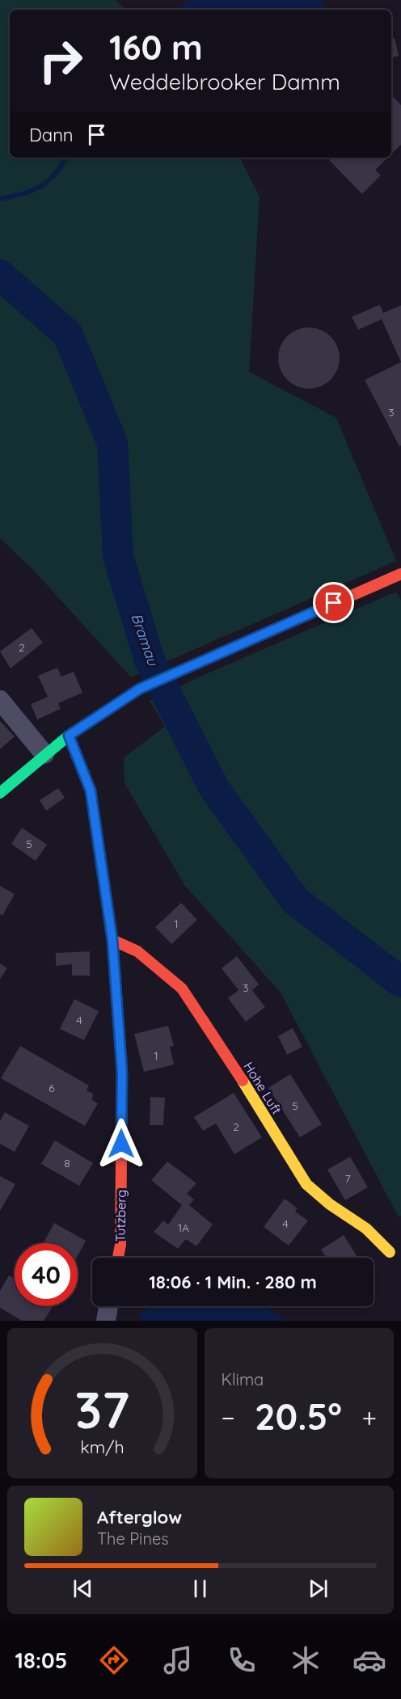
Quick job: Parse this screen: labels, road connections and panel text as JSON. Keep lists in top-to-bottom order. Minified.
{"streets":{"street":["Hohe Luft","Tutzberg"]},"crossings":[["Hohe Luft","Tutzberg"]],"water":["Bramau"],"house_numbers":["3","2","5","1","3","4","1","6","5","2","8","7","4","1A"],"page":{"turn":["160 m","Weddelbrooker Damm"],"then":"Dann","limit":"40","trip":"18:06 · 1 Min. · 280 m","tile":"Klima","heat":["−","20.5°","+"],"song":["Afterglow","The Pines"],"tabs":"18:05","gauge":["37","km/h"]}}
